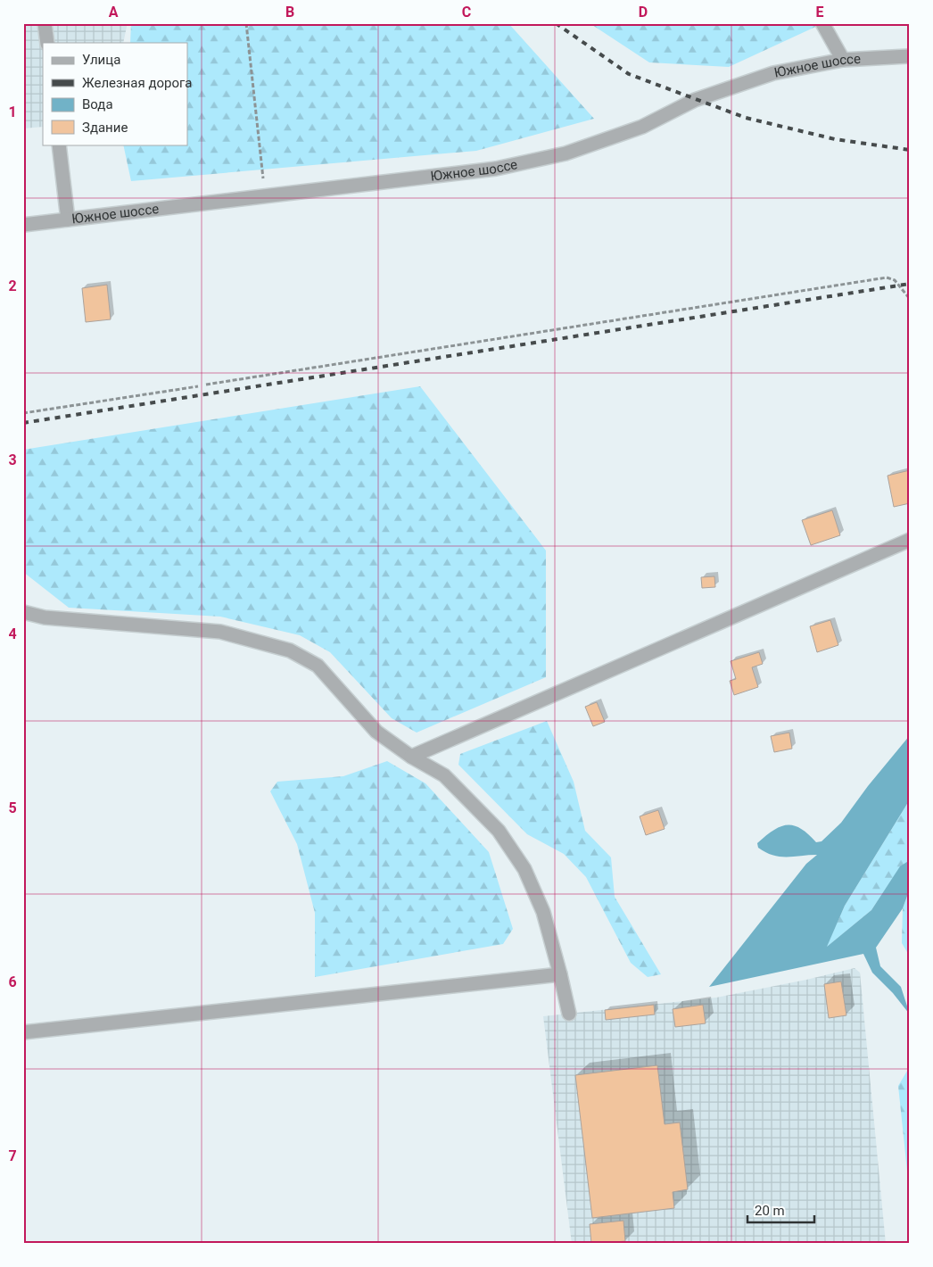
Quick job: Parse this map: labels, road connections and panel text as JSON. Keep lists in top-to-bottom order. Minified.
{"streets":{"street":["Южное шоссе"]},"legend":["Улица","Железная дорога","Вода","Здание"],"scale_bar":"20 m","grid":{"columns":["A","B","C","D","E"],"rows":["1","2","3","4","5","6","7"]}}
